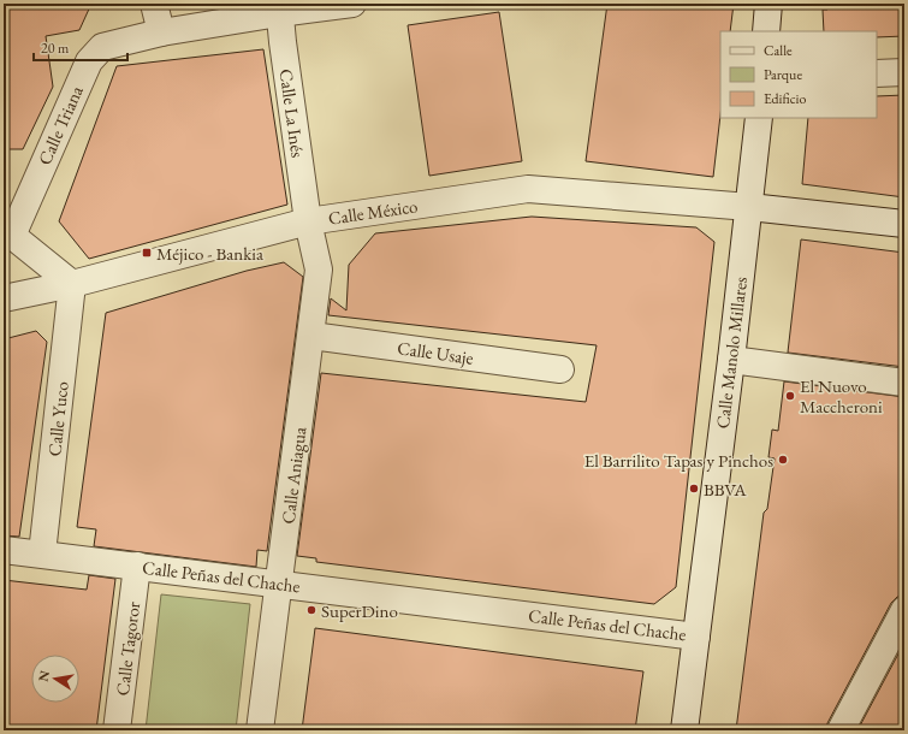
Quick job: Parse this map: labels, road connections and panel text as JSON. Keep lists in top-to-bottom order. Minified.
{"streets":{"street":["Calle La Inés","Calle Triana","Calle México","Calle Usaje","Calle Manolo Millares","Calle Yuco","Calle Aniagua","Calle Peñas del Chache","Calle Tagoror"]},"crossings":[["Calle La Inés","Calle Triana"],["Calle La Inés","Calle México"],["Calle La Inés","Calle Aniagua"],["Calle México","Calle Manolo Millares"],["Calle México","Calle Yuco"],["Calle México","Calle Aniagua"],["Calle Usaje","Calle Aniagua"],["Calle Manolo Millares","Calle Peñas del Chache"],["Calle Yuco","Calle Peñas del Chache"],["Calle Aniagua","Calle Peñas del Chache"],["Calle Peñas del Chache","Calle Tagoror"]],"places":{"transit":["Méjico - Bankia"],"other":["El Nuovo Maccheroni","El Barrilito Tapas y Pinchos","BBVA","SuperDino"]},"legend":["Calle","Parque","Edificio"],"scale_bar":"20 m","north":"left"}
